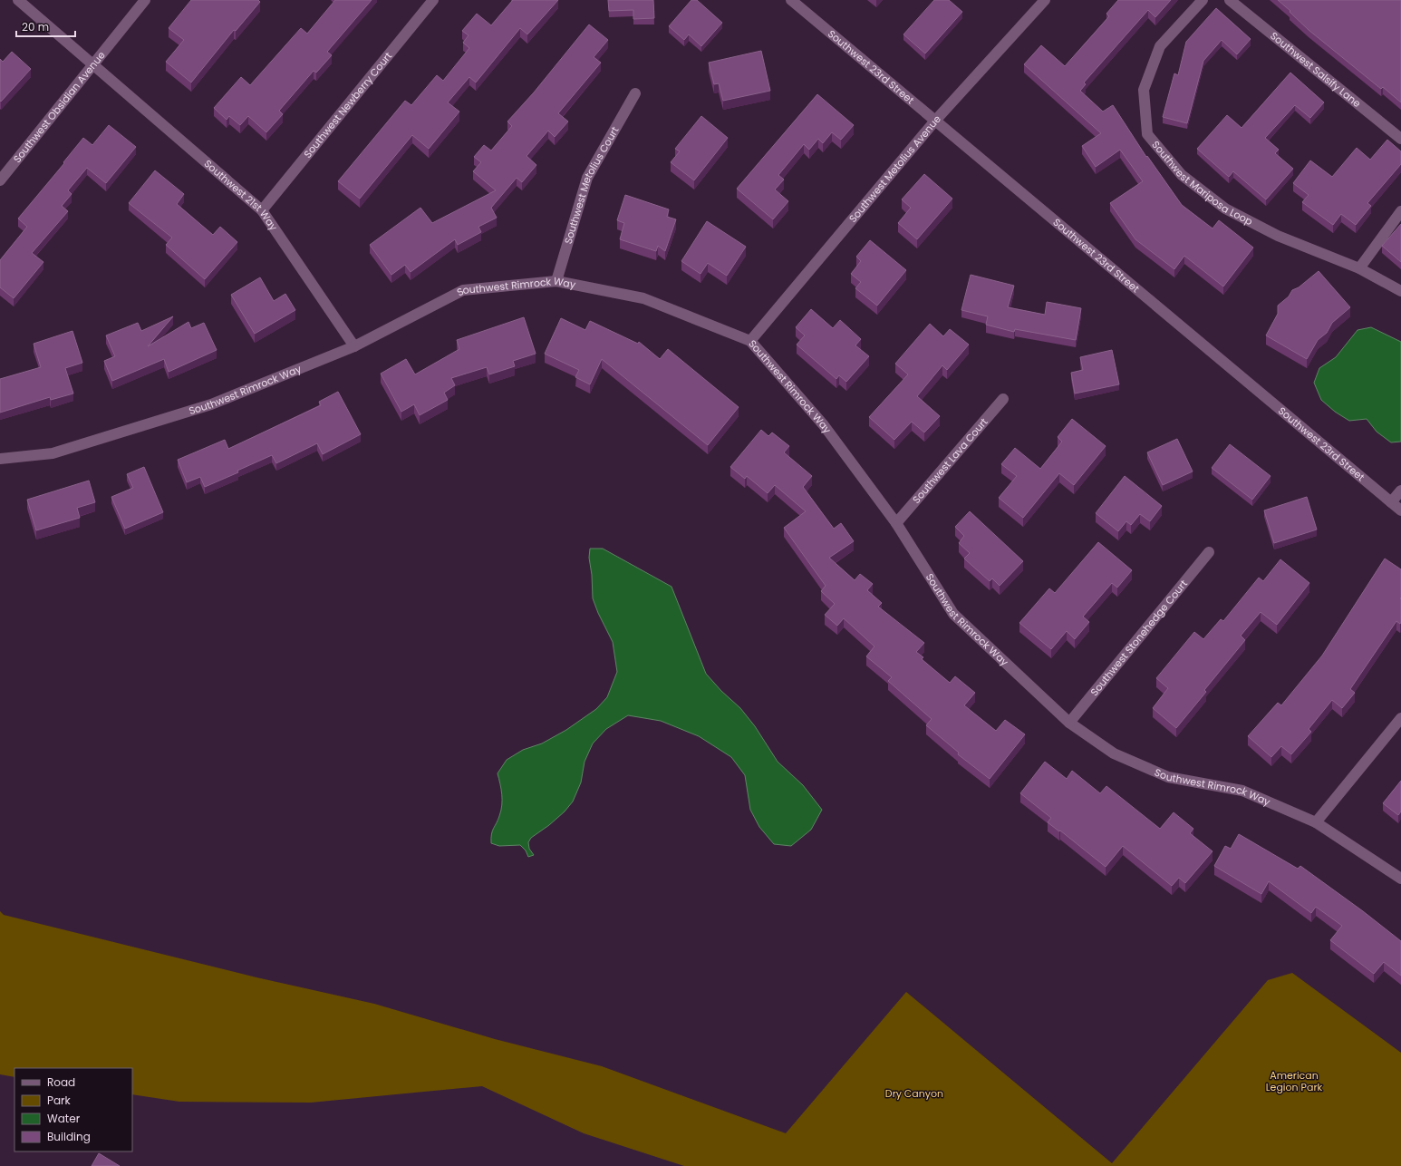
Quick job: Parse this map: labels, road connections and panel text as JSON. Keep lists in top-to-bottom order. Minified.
{"streets":{"street":["Southwest 23rd Street","Southwest Salsify Lane","Southwest Newberry Court","Southwest Obsidian Avenue","Southwest Metolius Avenue","Southwest Mariposa Loop","Southwest Metolius Court","Southwest 21st Way","Southwest Rimrock Way","Southwest Lava Court","Southwest Stonehedge Court"]},"crossings":[["Southwest 23rd Street","Southwest Metolius Avenue"],["Southwest Newberry Court","Southwest 21st Way"],["Southwest Obsidian Avenue","Southwest 21st Way"],["Southwest Metolius Avenue","Southwest Rimrock Way"],["Southwest Metolius Court","Southwest Rimrock Way"],["Southwest 21st Way","Southwest Rimrock Way"],["Southwest Rimrock Way","Southwest Lava Court"],["Southwest Rimrock Way","Southwest Stonehedge Court"]],"parks":["American Legion Park","Dry Canyon"],"legend":["Road","Park","Water","Building"],"scale_bar":"20 m"}
